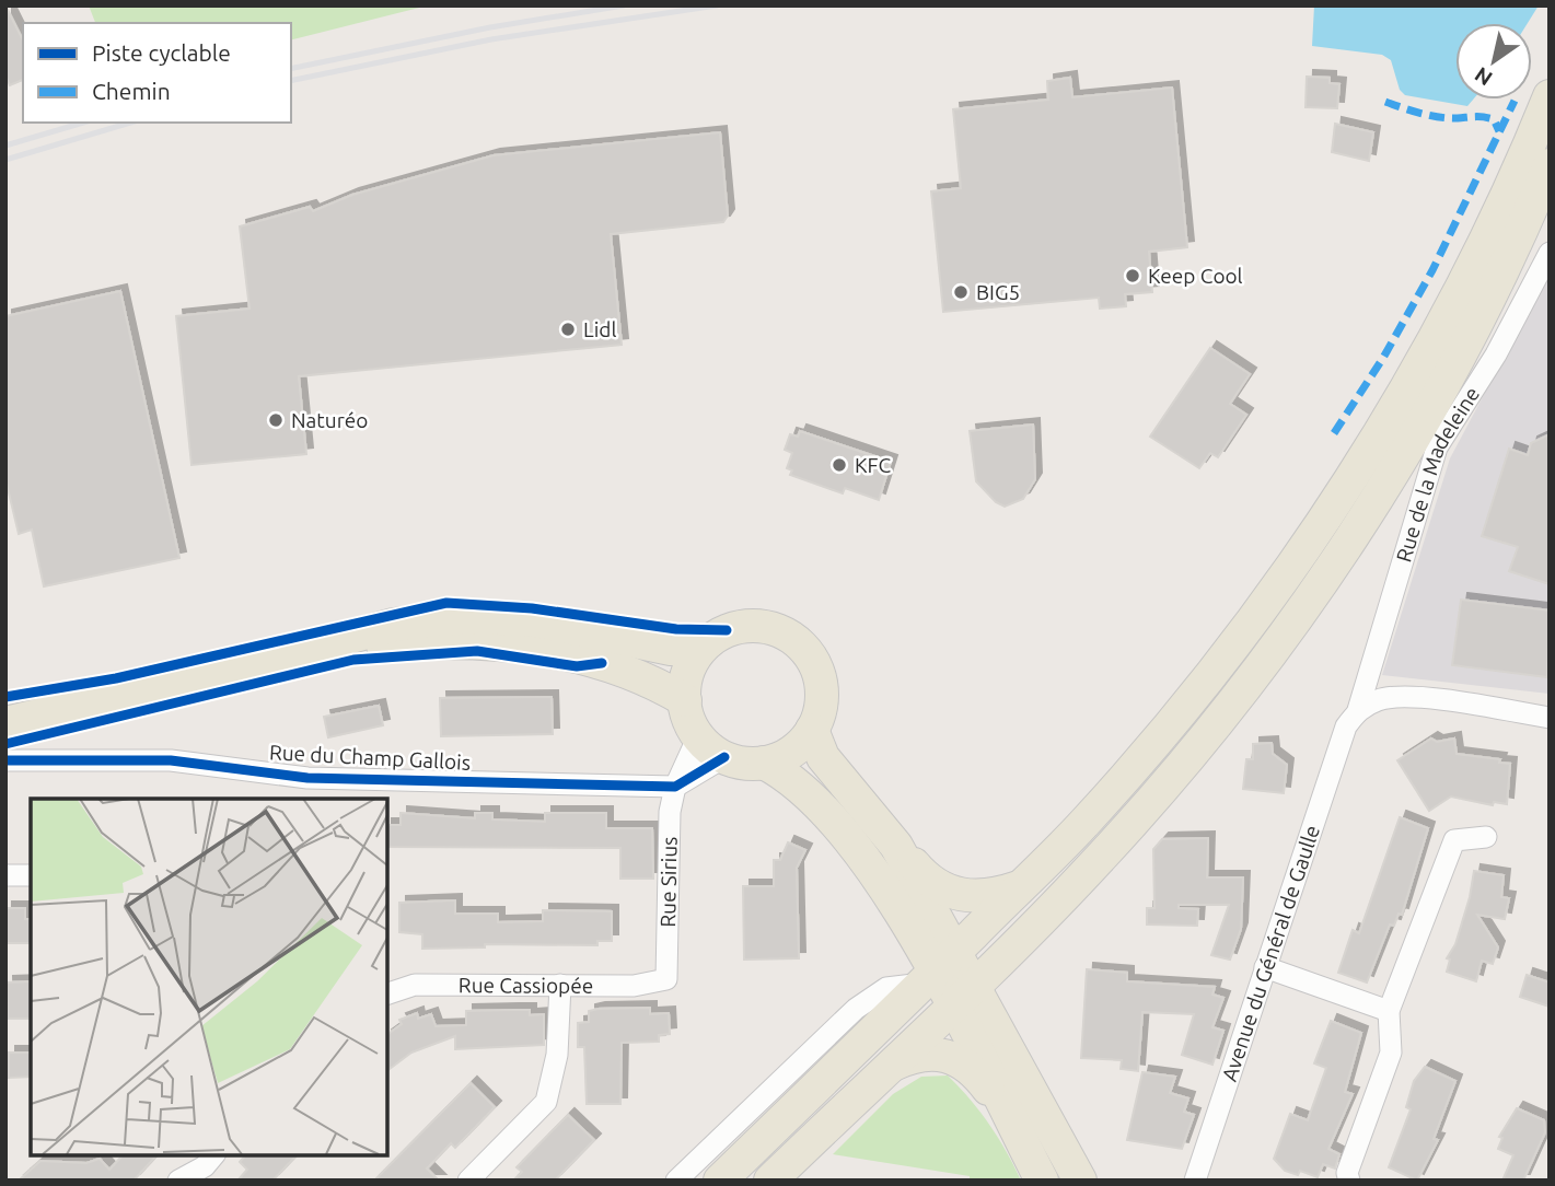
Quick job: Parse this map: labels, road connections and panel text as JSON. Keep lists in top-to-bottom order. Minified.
{"streets":{"street":["Rue de la Madeleine","Rue du Champ Gallois","Rue Sirius","Avenue du Général de Gaulle","Rue Cassiopée"]},"crossings":[["Rue de la Madeleine","Avenue du Général de Gaulle"],["Rue du Champ Gallois","Rue Sirius"],["Rue Sirius","Rue Cassiopée"]],"places":["Keep Cool","BIG5","Lidl","Naturéo","KFC"],"legend":["Piste cyclable","Chemin"],"north":"bottom left"}
